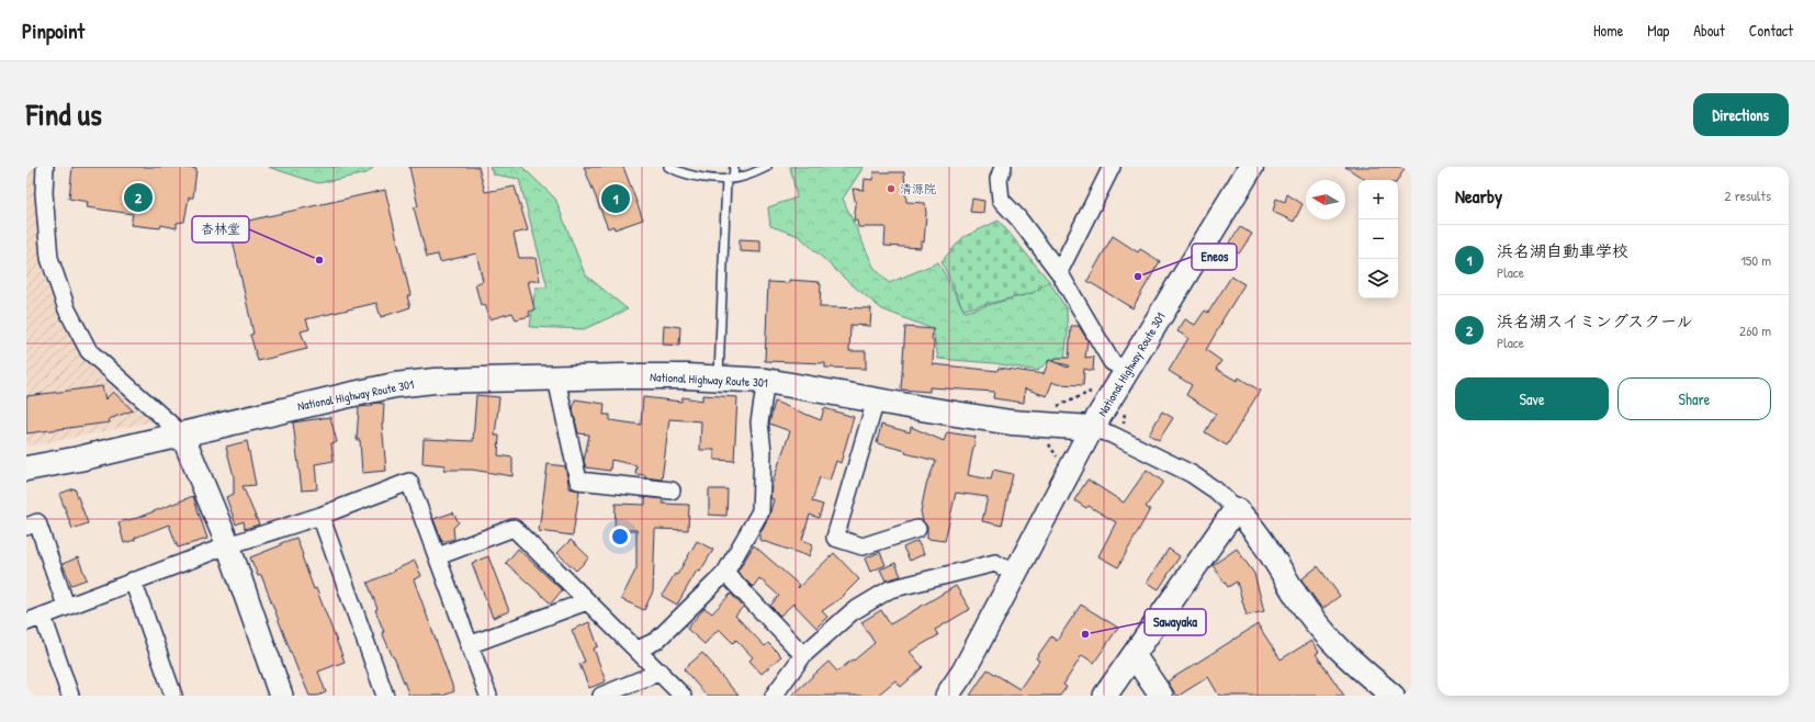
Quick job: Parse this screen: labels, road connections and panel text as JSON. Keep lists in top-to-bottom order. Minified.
{"streets":{"highway":["National Highway Route 301"]},"places":["清源院","杏林堂","Eneos","Sawayaka"],"north":"left","page":{"header":"Pinpoint","nav":["Home","Map","About","Contact"],"title":"Find us","buttons":["Directions",["Save","Share"]],"heading":["Nearby","2 results"],"map_buttons":["+","−"],"pins":["2","1"],"list":[{"mark":"1","name":"浜名湖自動車学校","note":"Place","value":"150 m"},{"mark":"2","name":"浜名湖スイミングスクール","note":"Place","value":"260 m"}]}}
